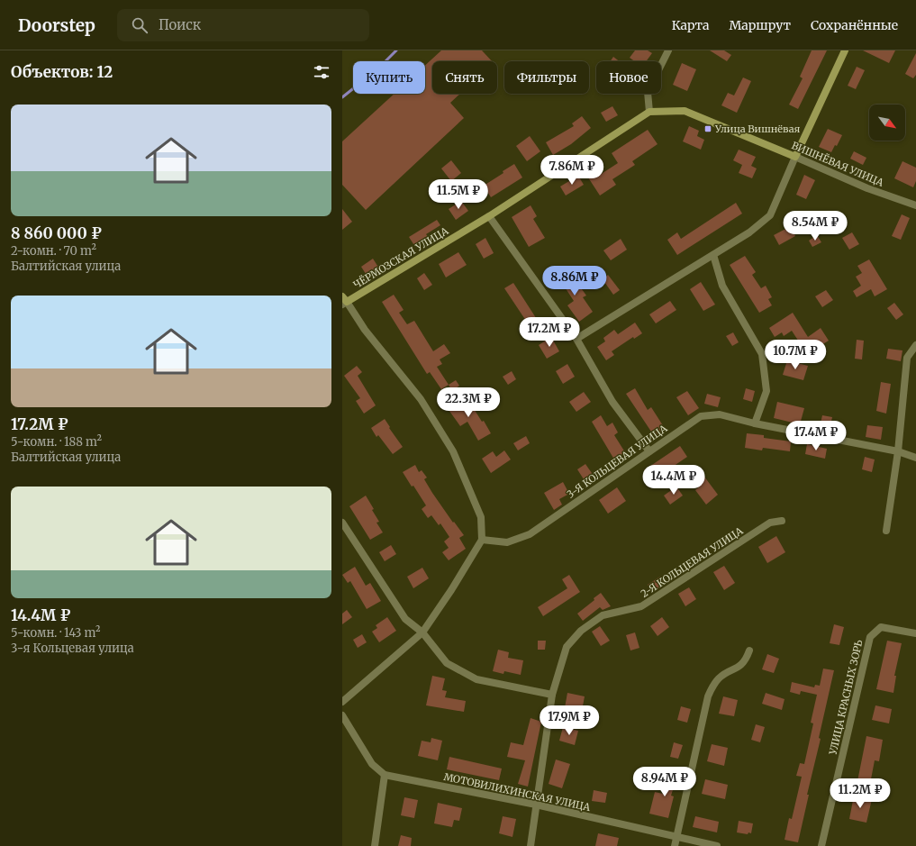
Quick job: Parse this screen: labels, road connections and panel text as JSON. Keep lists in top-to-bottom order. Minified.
{"streets":{"street":["ВИШНЁВАЯ УЛИЦА","ЧЁРМОЗСКАЯ УЛИЦА","3-Я КОЛЬЦЕВАЯ УЛИЦА","2-Я КОЛЬЦЕВАЯ УЛИЦА","УЛИЦА КРАСНЫХ ЗОРЬ","МОТОВИЛИХИНСКАЯ УЛИЦА"]},"crossings":[["ВИШНЁВАЯ УЛИЦА","ЧЁРМОЗСКАЯ УЛИЦА"],["2-Я КОЛЬЦЕВАЯ УЛИЦА","МОТОВИЛИХИНСКАЯ УЛИЦА"]],"places":{"transit":["Улица Вишнёвая"]},"north":"bottom right","page":{"header":"Doorstep","search":"Поиск","nav":["Карта","Маршрут","Сохранённые"],"heading":"Объектов: 12","chip":["Купить","Снять","Фильтры","Новое"],"list":[{"name":"8 860 000 ₽","note":"2-комн. · 70 m² · Балтийская улица"},{"name":"17.2M ₽","note":"5-комн. · 188 m² · Балтийская улица"},{"name":"14.4M ₽","note":"5-комн. · 143 m² · 3-я Кольцевая улица"}],"price":["7.86M ₽","11.5M ₽","8.54M ₽","8.86M ₽","17.2M ₽","10.7M ₽","22.3M ₽","17.4M ₽","14.4M ₽","17.9M ₽","8.94M ₽","11.2M ₽"]}}
